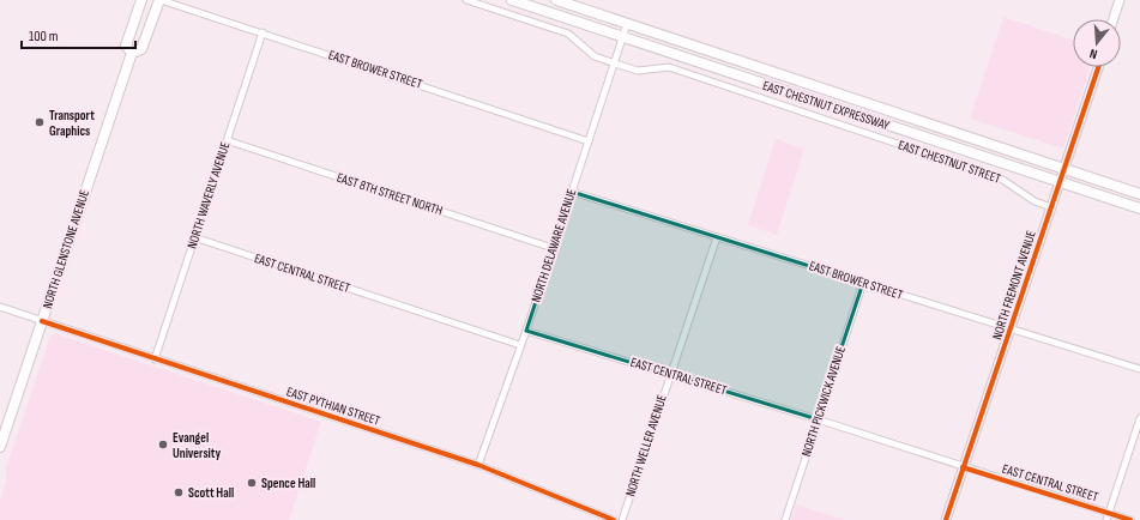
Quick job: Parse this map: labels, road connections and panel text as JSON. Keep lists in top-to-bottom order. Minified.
{"streets":{"main road":["EAST CHESTNUT EXPRESSWAY","NORTH GLENSTONE AVENUE"],"street":["EAST BROWER STREET","EAST CHESTNUT STREET","EAST 8TH STREET NORTH","NORTH WAVERLY AVENUE","NORTH DELAWARE AVENUE","EAST CENTRAL STREET","NORTH FREMONT AVENUE","NORTH PICKWICK AVENUE","EAST PYTHIAN STREET","NORTH WELLER AVENUE"]},"crossings":[["EAST BROWER STREET","NORTH WAVERLY AVENUE"],["EAST BROWER STREET","NORTH DELAWARE AVENUE"],["EAST BROWER STREET","NORTH GLENSTONE AVENUE"],["EAST BROWER STREET","NORTH FREMONT AVENUE"],["EAST BROWER STREET","NORTH PICKWICK AVENUE"],["EAST BROWER STREET","NORTH WELLER AVENUE"],["EAST CHESTNUT EXPRESSWAY","NORTH DELAWARE AVENUE"],["EAST CHESTNUT EXPRESSWAY","NORTH FREMONT AVENUE"],["EAST CHESTNUT STREET","NORTH DELAWARE AVENUE"],["EAST CHESTNUT STREET","NORTH FREMONT AVENUE"],["EAST 8TH STREET NORTH","NORTH WAVERLY AVENUE"],["EAST 8TH STREET NORTH","NORTH DELAWARE AVENUE"],["NORTH WAVERLY AVENUE","EAST CENTRAL STREET"],["NORTH WAVERLY AVENUE","EAST PYTHIAN STREET"],["NORTH DELAWARE AVENUE","EAST CENTRAL STREET"],["NORTH DELAWARE AVENUE","EAST PYTHIAN STREET"],["NORTH GLENSTONE AVENUE","EAST PYTHIAN STREET"],["EAST CENTRAL STREET","NORTH FREMONT AVENUE"],["EAST CENTRAL STREET","NORTH PICKWICK AVENUE"],["EAST CENTRAL STREET","NORTH WELLER AVENUE"]],"places":["Transport Graphics","Evangel University","Spence Hall","Scott Hall"],"scale_bar":"100 m","north":"bottom"}
